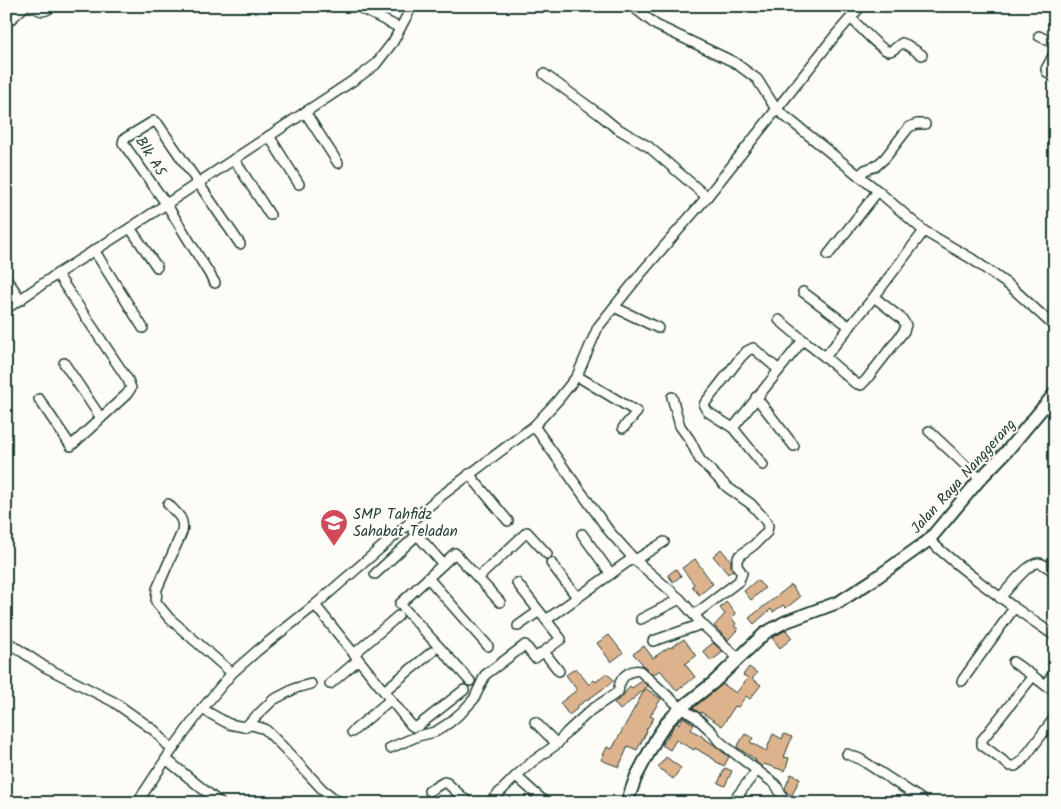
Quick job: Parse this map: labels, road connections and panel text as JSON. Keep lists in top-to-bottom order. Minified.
{"streets":{"street":["Blk A5","Jalan Raya Nanggerang"]},"places":{"school or university":["SMP Tahfidz Sahabat Teladan"]}}
